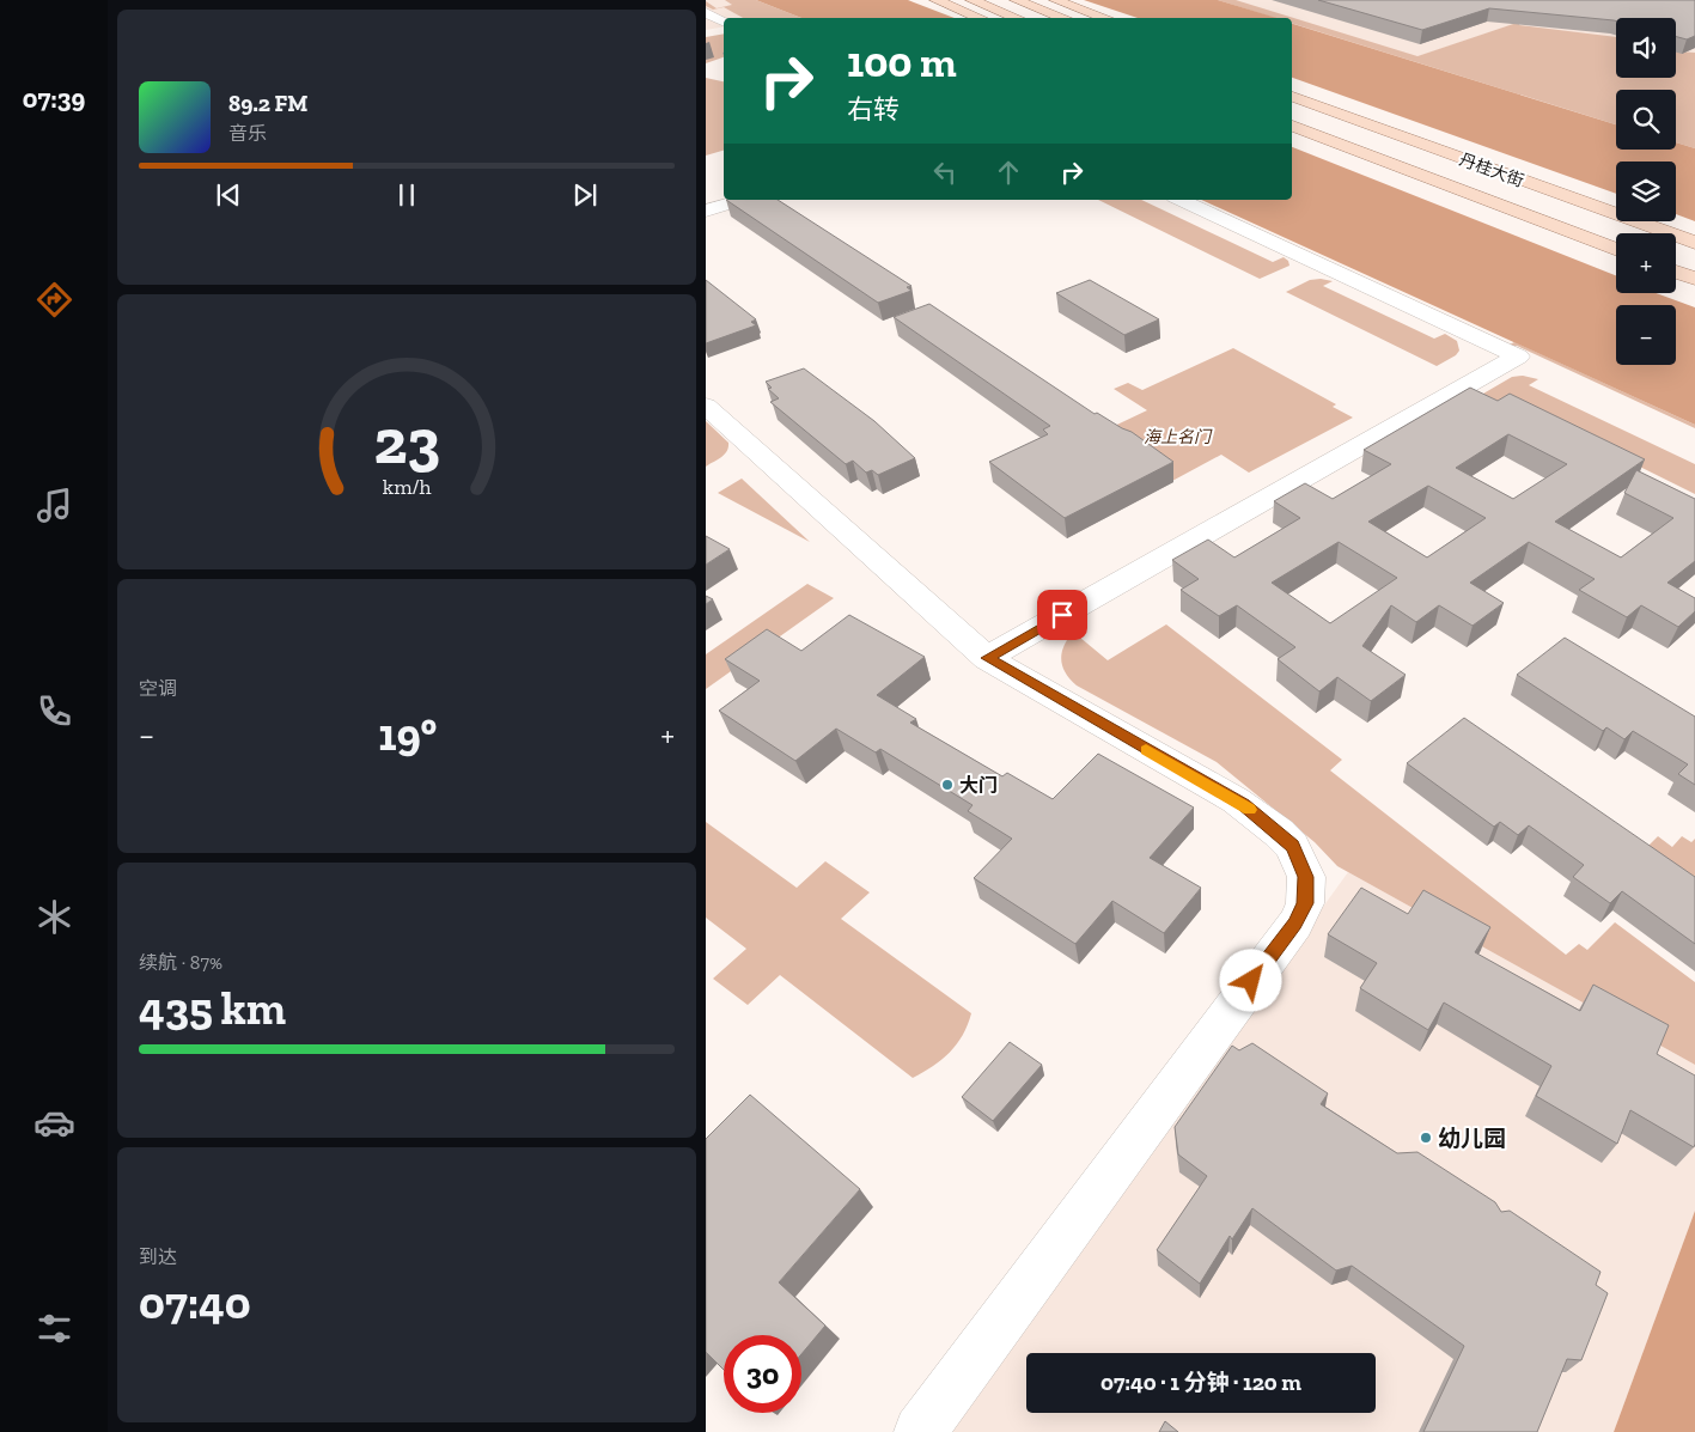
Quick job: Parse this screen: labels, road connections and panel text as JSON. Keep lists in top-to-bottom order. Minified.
{"streets":{"main road":["丹桂大街"]},"parks":["海上名门"],"places":["大门","幼儿园"],"page":{"tabs":"07:39","map_buttons":["+","−"],"turn":["100 m","右转"],"song":["89.2 FM","音乐"],"tile":["空调",["续航 · 87%","435 km"],["到达","07:40"]],"heat":["−","19°","+"],"limit":"30","trip":"07:40 · 1 分钟 · 120 m","gauge":["23","km/h"]}}
